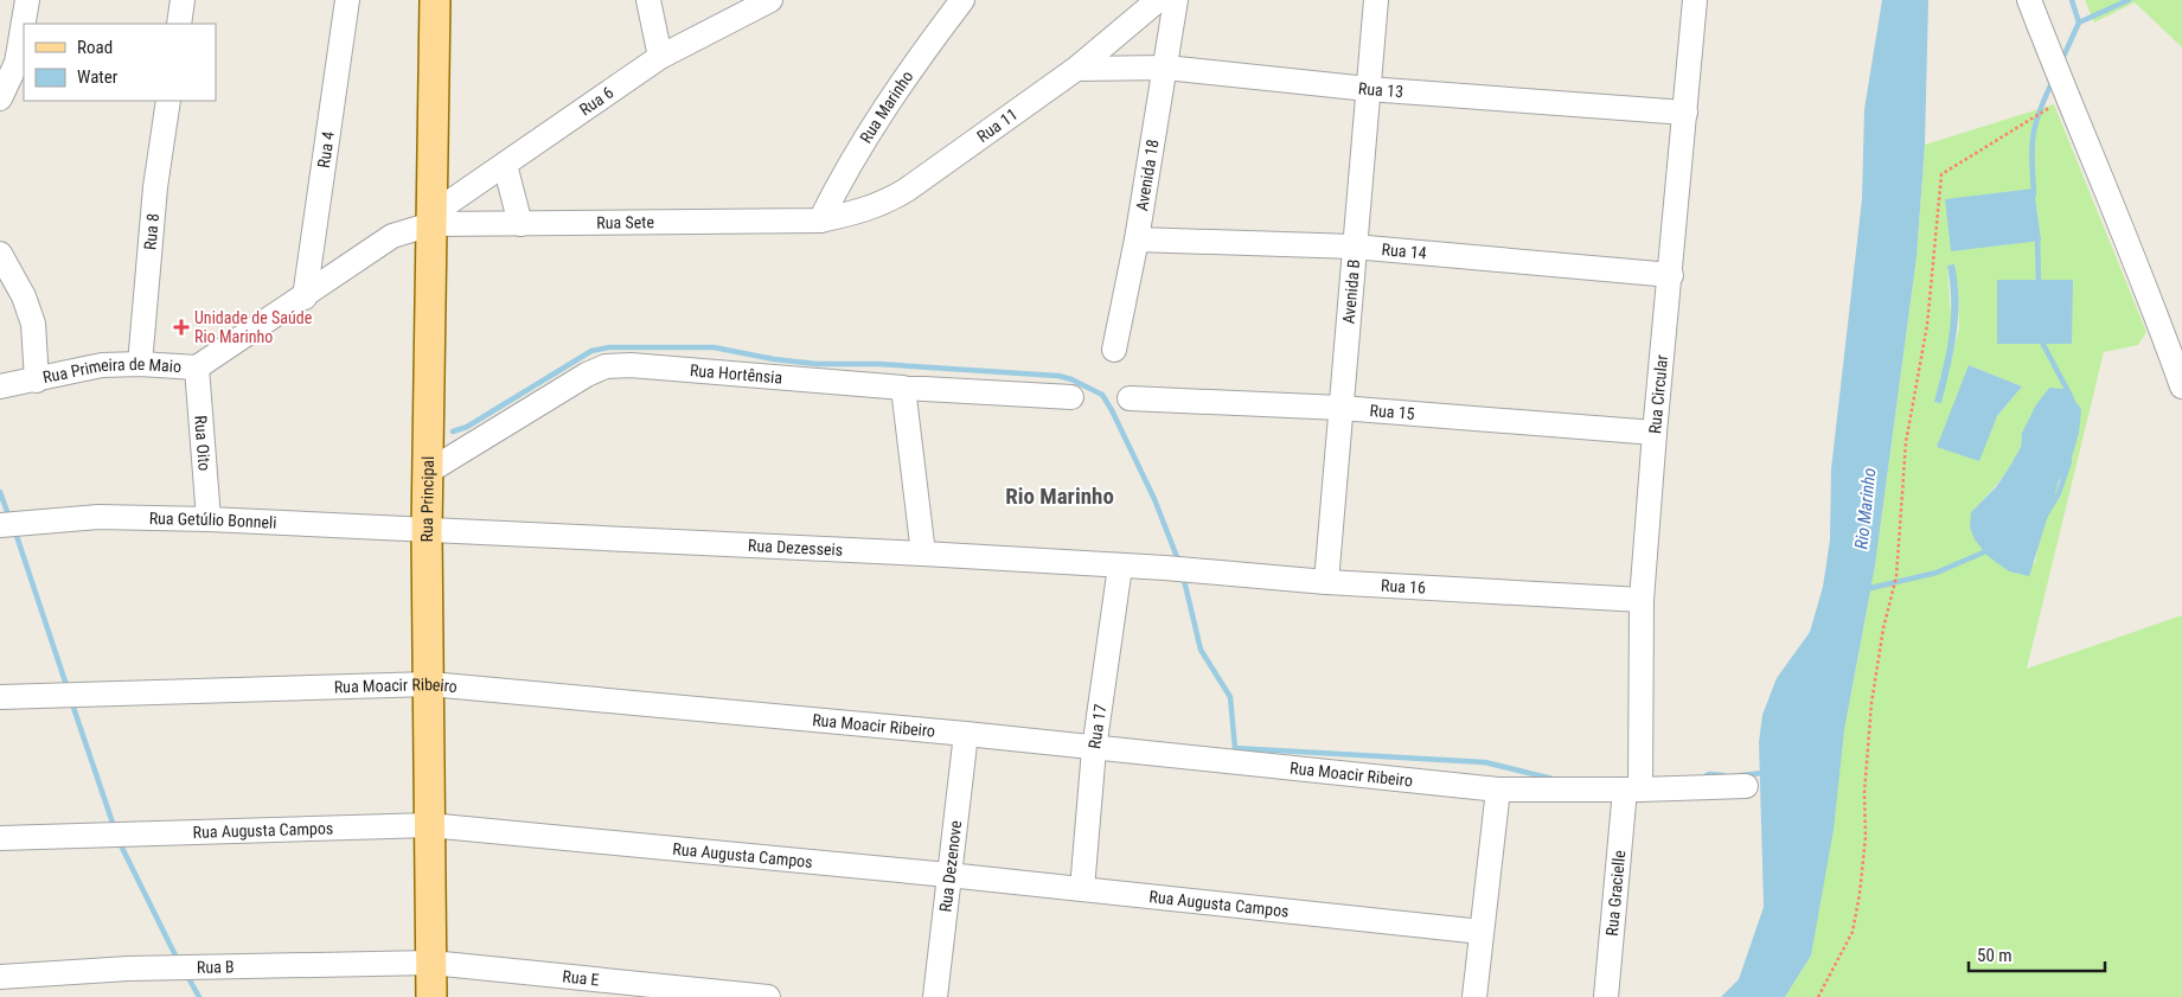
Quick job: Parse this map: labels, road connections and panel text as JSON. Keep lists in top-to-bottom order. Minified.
{"streets":{"main road":["Rua Principal"],"street":["Rua 13","Rua 6","Rua Marinho","Rua 11","Rua 4","Avenida 18","Rua Sete","Rua 8","Rua 14","Avenida B","Rua Primeira de Maio","Rua Hortênsia","Rua Circular","Rua 15","Rua Oito","Rua Getúlio Bonneli","Rua Dezesseis","Rua 16","Rua Moacir Ribeiro","Rua 17","Rua Augusta Campos","Rua Dezenove","Rua Gracielle","Rua B","Rua E"]},"crossings":[["Rua 13","Rua 11"],["Rua 13","Avenida 18"],["Rua 13","Avenida B"],["Rua 13","Rua Circular"],["Rua 6","Rua Sete"],["Rua 6","Rua Primeira de Maio"],["Rua 6","Rua Principal"],["Rua Marinho","Rua 11"],["Rua Marinho","Rua Sete"],["Rua 11","Rua Sete"],["Rua 4","Rua Primeira de Maio"],["Avenida 18","Rua 14"],["Rua Sete","Rua Primeira de Maio"],["Rua Sete","Rua Principal"],["Rua 8","Rua Primeira de Maio"],["Rua 14","Avenida B"],["Rua 14","Rua Circular"],["Avenida B","Rua 15"],["Avenida B","Rua 16"],["Rua Primeira de Maio","Rua Oito"],["Rua Primeira de Maio","Rua Principal"],["Rua Hortênsia","Rua Principal"],["Rua Circular","Rua 15"],["Rua Circular","Rua 16"],["Rua Circular","Rua Moacir Ribeiro"],["Rua Circular","Rua Gracielle"],["Rua Oito","Rua Getúlio Bonneli"],["Rua Principal","Rua Getúlio Bonneli"],["Rua Principal","Rua Dezesseis"],["Rua Principal","Rua Moacir Ribeiro"],["Rua Principal","Rua Augusta Campos"],["Rua Principal","Rua B"],["Rua Principal","Rua E"],["Rua Getúlio Bonneli","Rua Dezesseis"],["Rua Dezesseis","Rua 16"],["Rua Dezesseis","Rua 17"],["Rua Moacir Ribeiro","Rua 17"],["Rua Moacir Ribeiro","Rua Dezenove"],["Rua Moacir Ribeiro","Rua Gracielle"],["Rua 17","Rua Augusta Campos"],["Rua Augusta Campos","Rua Dezenove"],["Rua B","Rua E"]],"districts":["Rio Marinho"],"water":["Rio Marinho"],"places":{"health":["Unidade de Saúde Rio Marinho"]},"legend":["Road","Water"],"scale_bar":"50 m"}
